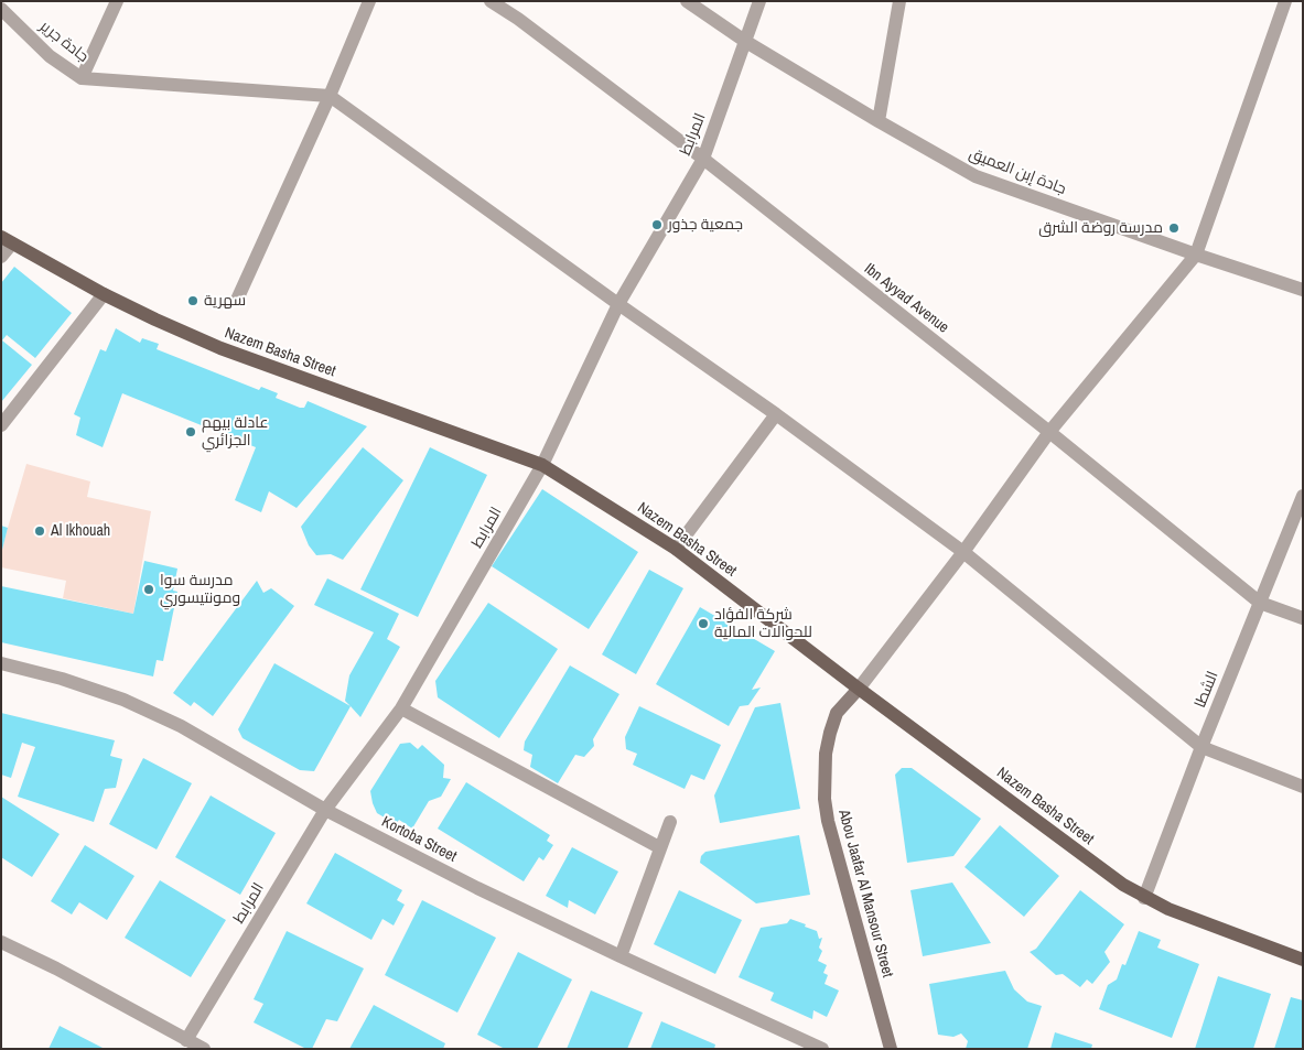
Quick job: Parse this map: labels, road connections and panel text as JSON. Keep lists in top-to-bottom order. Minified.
{"streets":{"main road":["Nazem Basha Street","Abou Jaafar Al Mansour Street"],"street":["جادة جرير","المرابط","جادة إبن العميق","Ibn Ayyad Avenue","الشطا","Kortoba Street"]},"crossings":[["المرابط","جادة إبن العميق"],["المرابط","Ibn Ayyad Avenue"],["المرابط","Nazem Basha Street"],["المرابط","Kortoba Street"],["Ibn Ayyad Avenue","الشطا"],["Nazem Basha Street","الشطا"],["Nazem Basha Street","Abou Jaafar Al Mansour Street"]],"places":["جمعية جذور","مدرسة روضة الشرق","سهرية","عادلة بيهم الجزائري","Al Ikhouah","مدرسة سوا ومونتيسوري","شركة الفؤاد للحوالات المالية"]}
